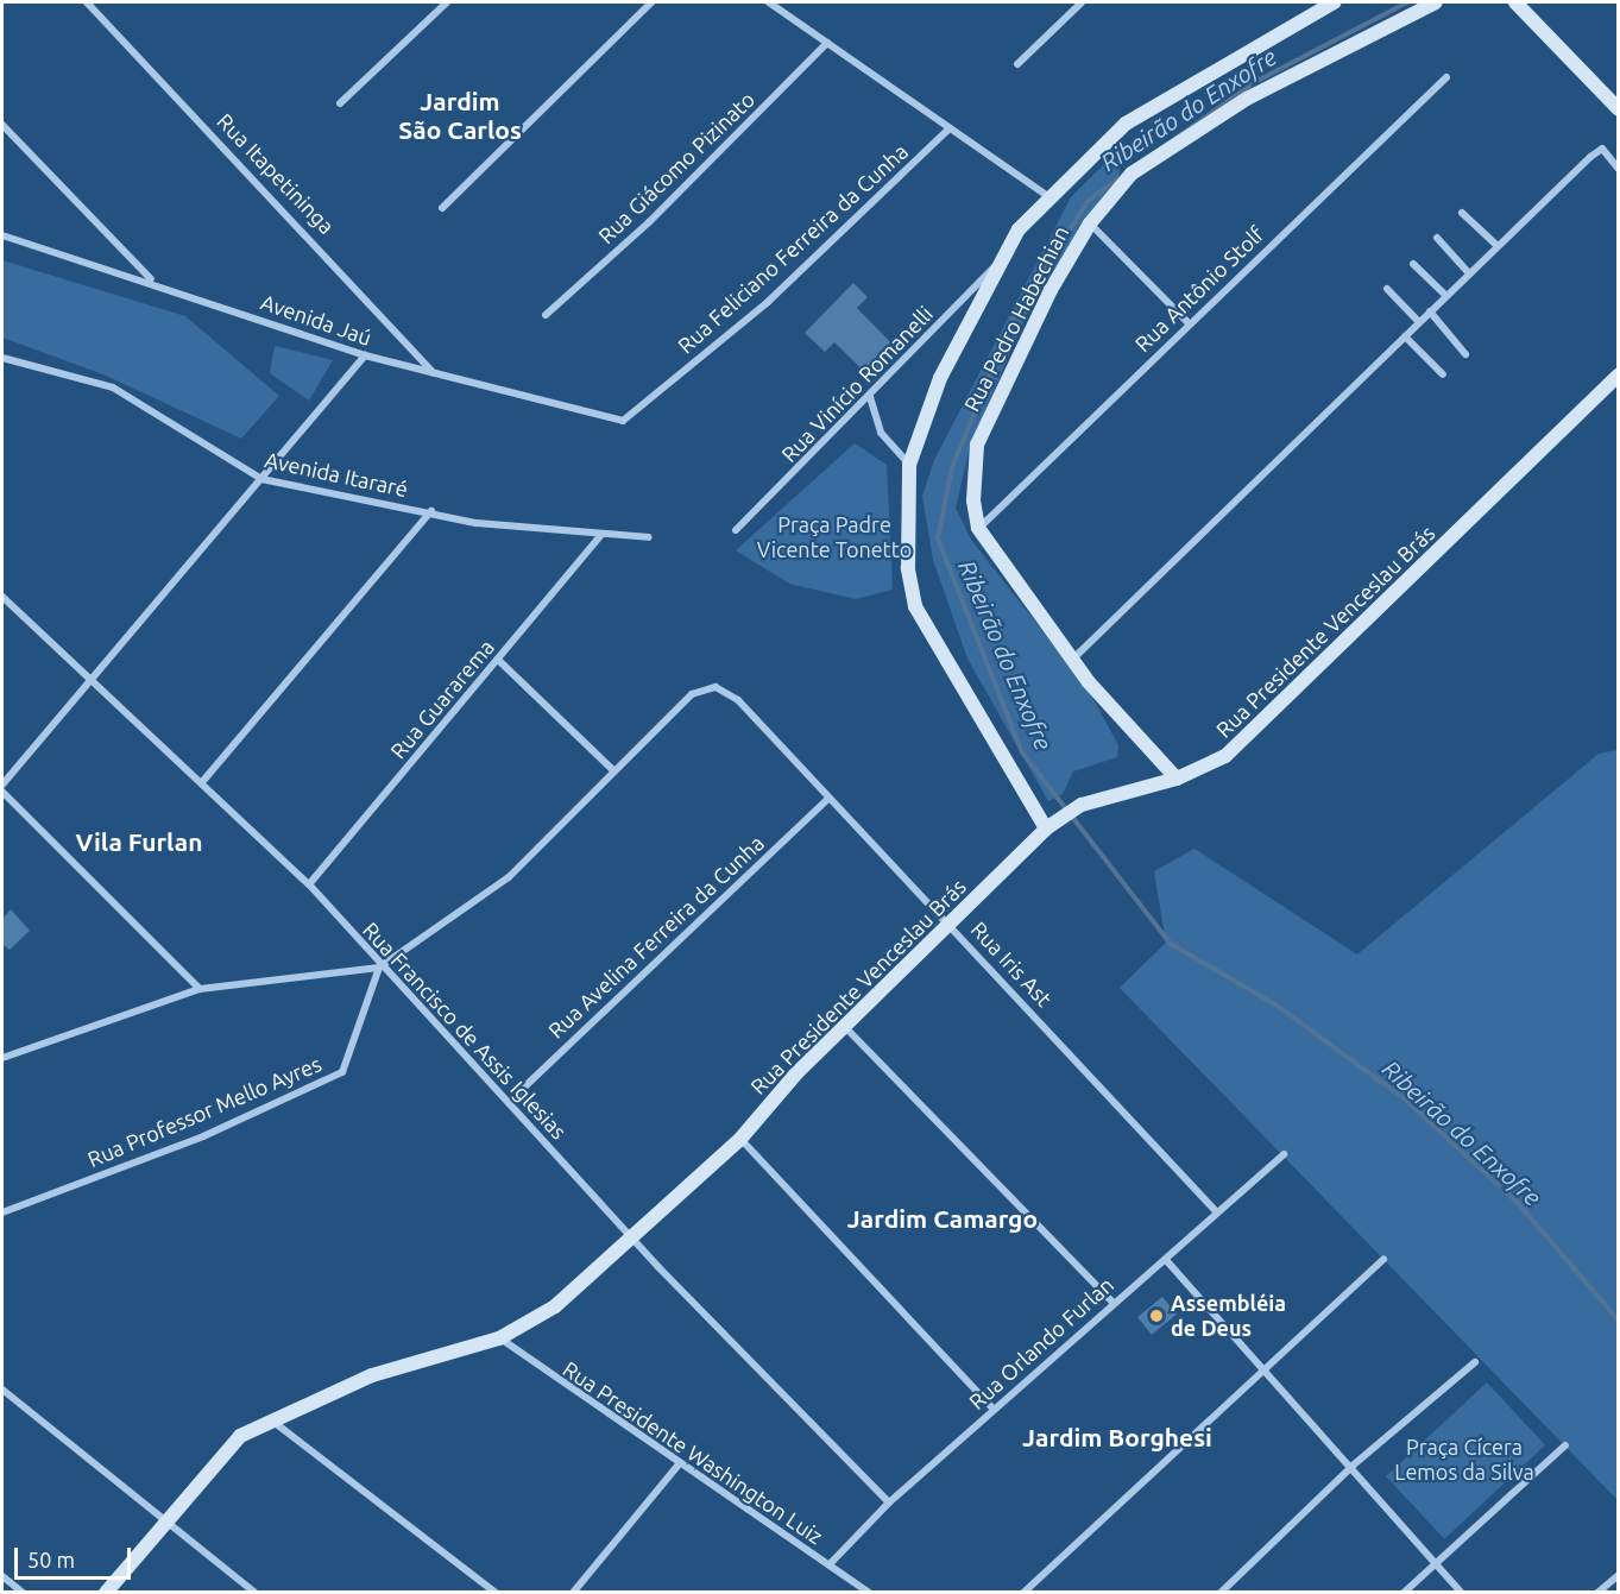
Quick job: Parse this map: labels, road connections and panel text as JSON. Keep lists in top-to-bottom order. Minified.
{"streets":{"street":["Rua Giácomo Pizinato","Rua Itapetininga","Rua Feliciano Ferreira da Cunha","Rua Antônio Stolf","Rua Pedro Habechian","Avenida Jaú","Rua Vinício Romanelli","Avenida Itararé","Rua Presidente Venceslau Brás","Rua Guararema","Rua Avelina Ferreira da Cunha","Rua Iris Ast","Rua Francisco de Assis Iglesias","Rua Professor Mello Ayres","Rua Orlando Furlan","Rua Presidente Washington Luiz"]},"crossings":[["Rua Itapetininga","Avenida Jaú"],["Rua Feliciano Ferreira da Cunha","Avenida Jaú"],["Rua Antônio Stolf","Rua Pedro Habechian"],["Rua Pedro Habechian","Rua Vinício Romanelli"],["Rua Pedro Habechian","Rua Presidente Venceslau Brás"],["Avenida Itararé","Rua Guararema"],["Rua Presidente Venceslau Brás","Rua Iris Ast"],["Rua Presidente Venceslau Brás","Rua Francisco de Assis Iglesias"],["Rua Presidente Venceslau Brás","Rua Presidente Washington Luiz"],["Rua Guararema","Rua Francisco de Assis Iglesias"],["Rua Avelina Ferreira da Cunha","Rua Iris Ast"],["Rua Avelina Ferreira da Cunha","Rua Francisco de Assis Iglesias"],["Rua Iris Ast","Rua Orlando Furlan"],["Rua Francisco de Assis Iglesias","Rua Professor Mello Ayres"],["Rua Francisco de Assis Iglesias","Rua Orlando Furlan"],["Rua Orlando Furlan","Rua Presidente Washington Luiz"]],"districts":["Jardim São Carlos","Vila Furlan","Jardim Camargo","Jardim Borghesi"],"water":["Ribeirão do Enxofre"],"parks":["Praça Padre Vicente Tonetto","Praça Cícera Lemos da Silva"],"places":["Assembléia de Deus"],"scale_bar":"50 m"}
